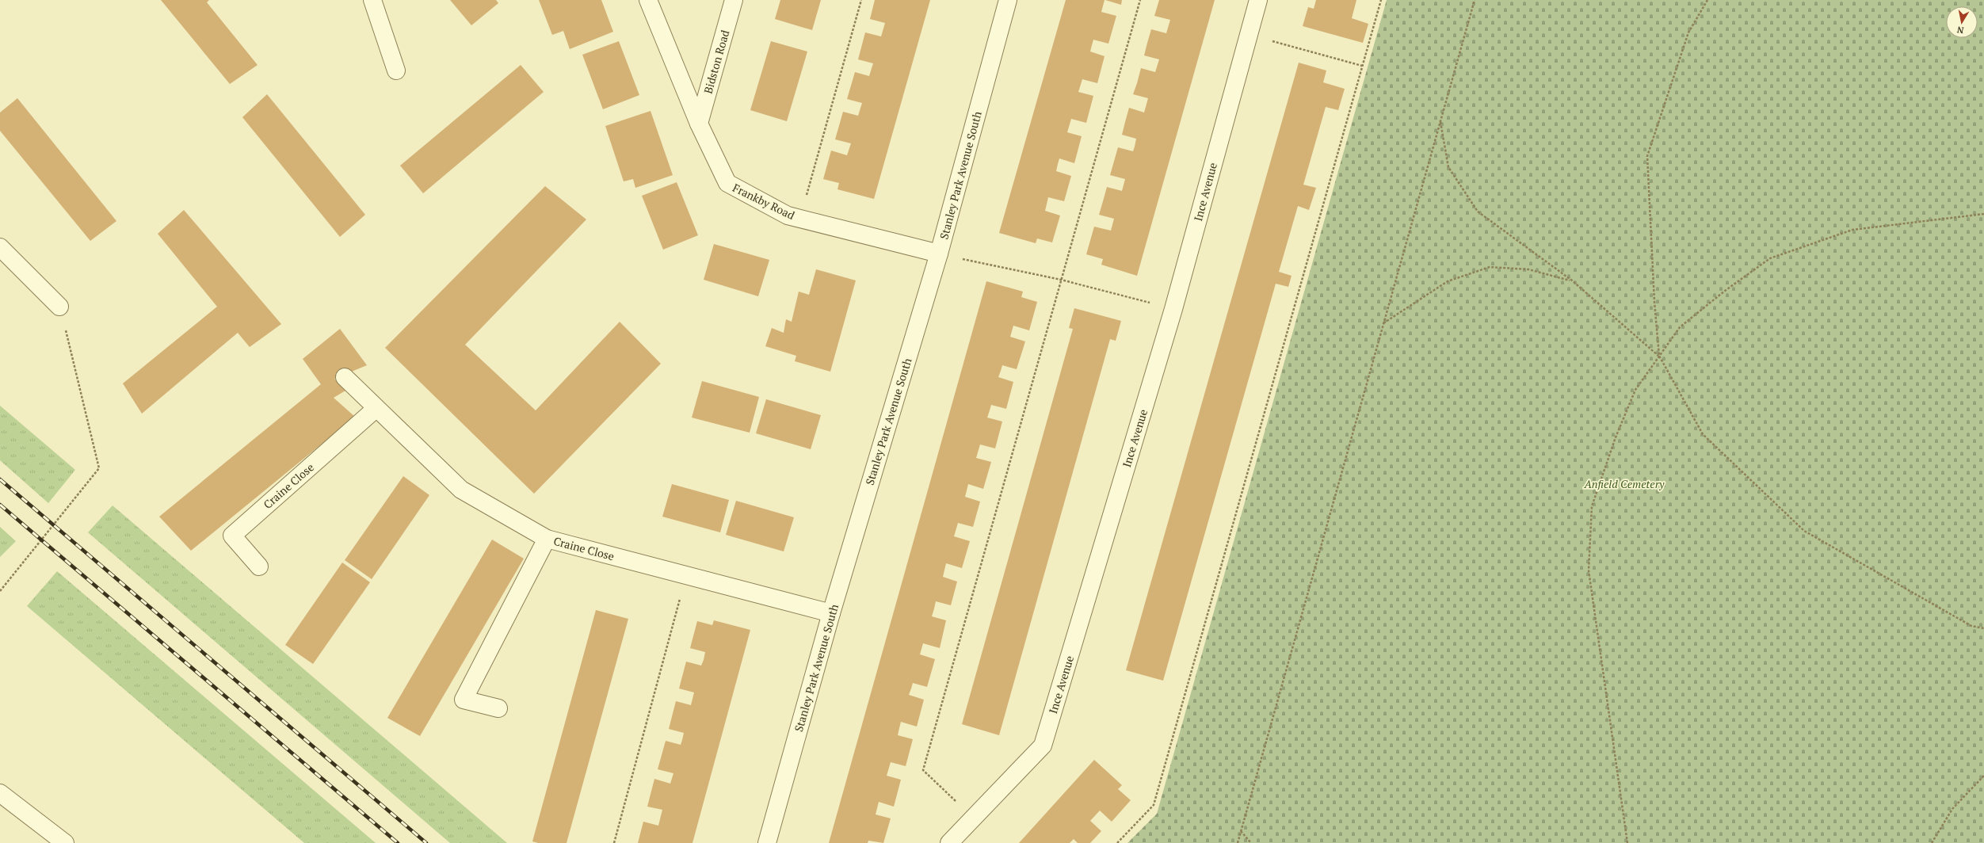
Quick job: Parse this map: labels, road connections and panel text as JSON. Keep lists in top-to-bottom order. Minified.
{"streets":{"street":["Bidston Road","Stanley Park Avenue South","Ince Avenue","Frankby Road","Craine Close"]},"crossings":[["Bidston Road","Frankby Road"],["Stanley Park Avenue South","Frankby Road"],["Stanley Park Avenue South","Craine Close"]],"parks":["Anfield Cemetery"],"north":"bottom"}
